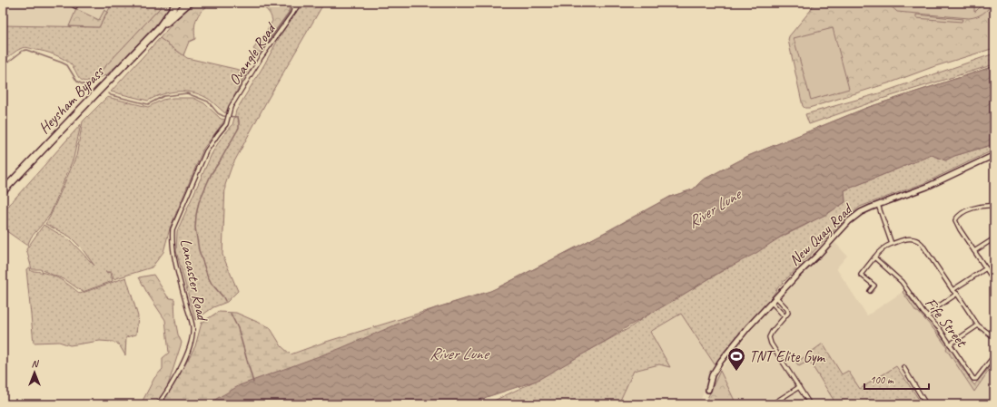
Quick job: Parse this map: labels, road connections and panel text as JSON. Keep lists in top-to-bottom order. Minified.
{"streets":{"highway":["Heysham Bypass"],"street":["Ovangle Road","New Quay Road","Lancaster Road","Fife Street"]},"crossings":[["Ovangle Road","Lancaster Road"]],"water":["River Lune"],"places":{"sports":["TNT Elite Gym"]},"scale_bar":"100 m","north":"top"}
